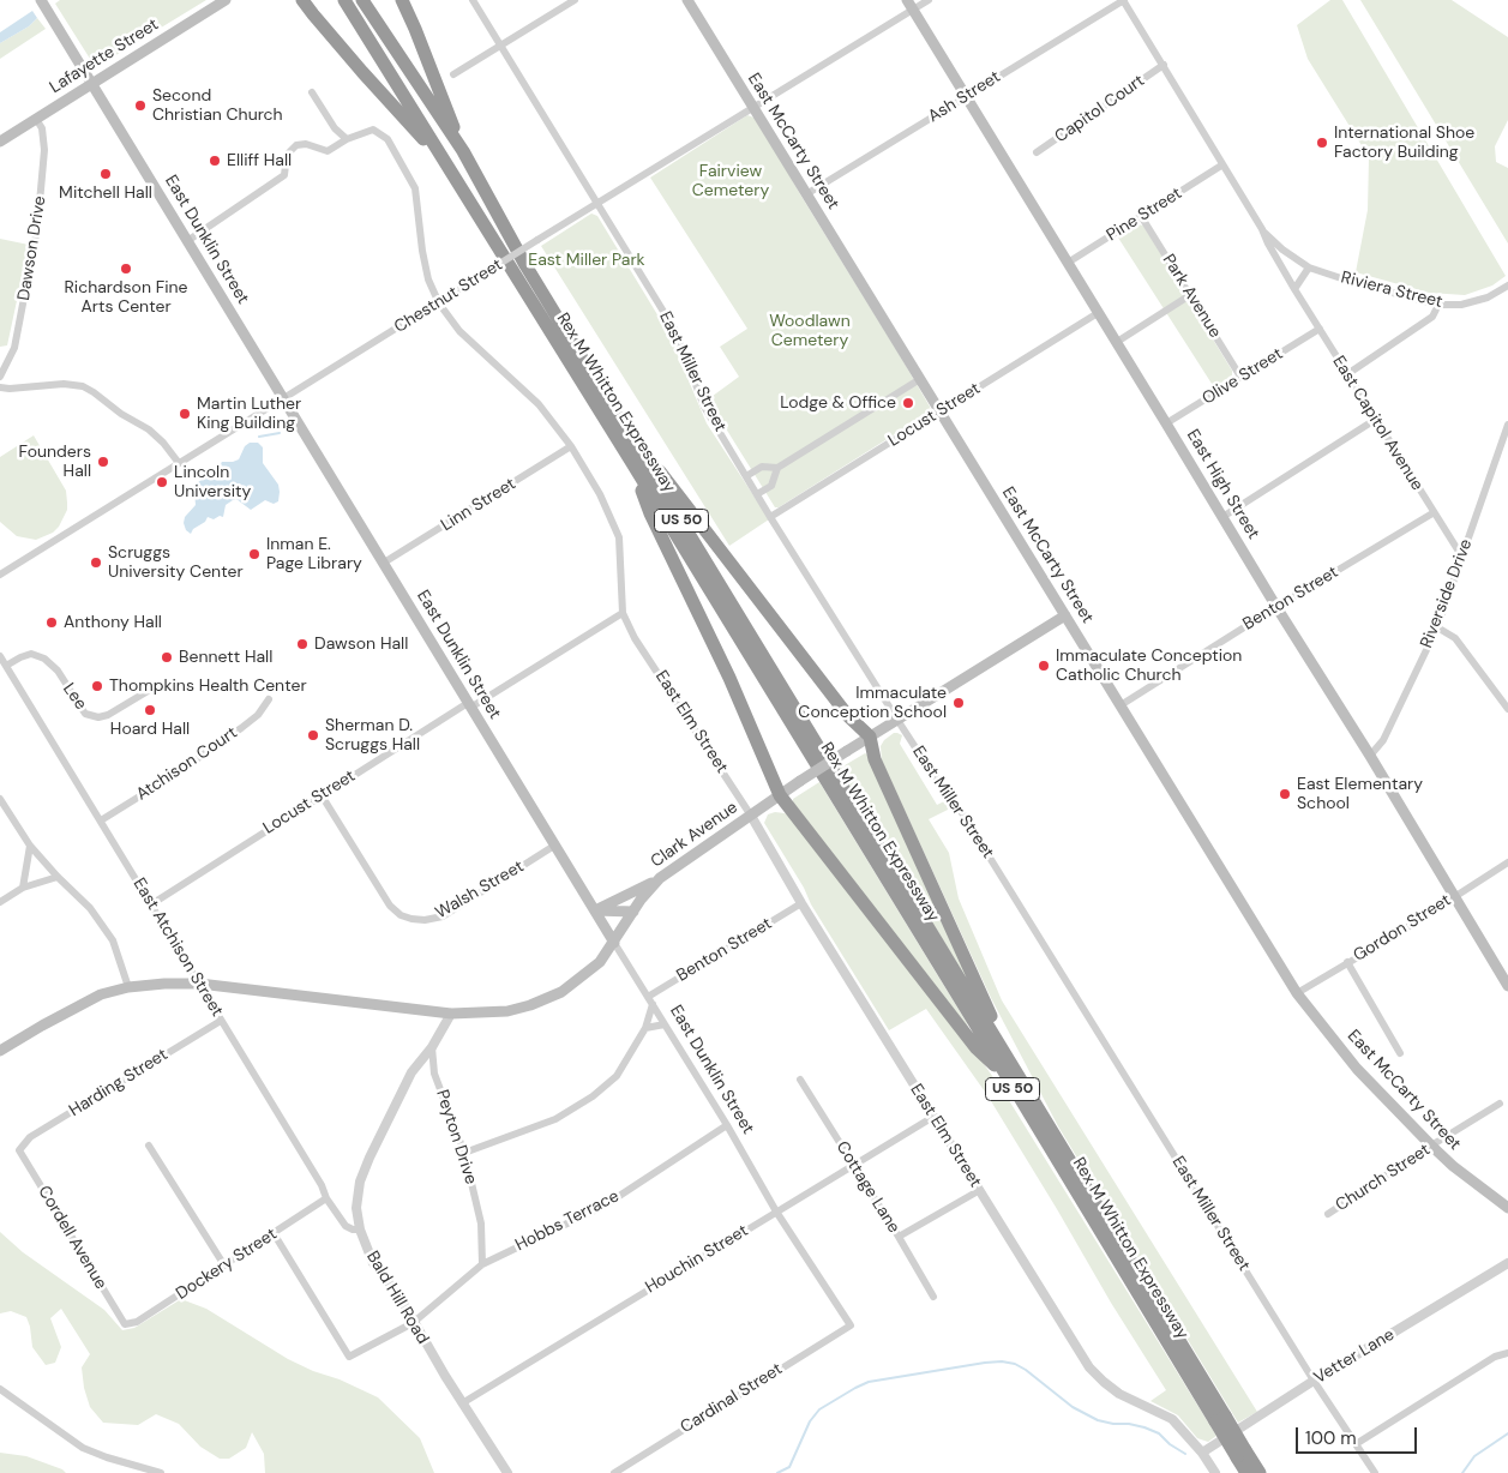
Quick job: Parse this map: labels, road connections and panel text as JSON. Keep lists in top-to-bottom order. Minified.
{"streets":{"highway":["Rex M Whitton Expressway","US 50"],"main road":["Lafayette Street","East McCarty Street","East Dunklin Street","East High Street","Clark Avenue"],"street":["Ash Street","Capitol Court","Pine Street","Dawson Drive","Riviera Street","Chestnut Street","Park Avenue","East Miller Street","Olive Street","Locust Street","East Capitol Avenue","Linn Street","Riverside Drive","Benton Street","Lee","East Elm Street","Atchison Court","Walsh Street","Gordon Street","East Atchison Street","Harding Street","Peyton Drive","Church Street","Cottage Lane","Hobbs Terrace","Cordell Avenue","Houchin Street","Dockery Street","Bald Hill Road","Vetter Lane","Cardinal Street"]},"crossings":[["Lafayette Street","East Dunklin Street"],["Lafayette Street","Dawson Drive"],["Ash Street","East McCarty Street"],["Ash Street","East Capitol Avenue"],["Ash Street","East High Street"],["Capitol Court","East Capitol Avenue"],["East McCarty Street","Chestnut Street"],["East McCarty Street","Locust Street"],["East McCarty Street","Benton Street"],["East McCarty Street","Clark Avenue"],["East McCarty Street","Gordon Street"],["East McCarty Street","Church Street"],["Pine Street","Park Avenue"],["Pine Street","East Capitol Avenue"],["Pine Street","East High Street"],["East Dunklin Street","Chestnut Street"],["East Dunklin Street","Locust Street"],["East Dunklin Street","Linn Street"],["East Dunklin Street","Benton Street"],["East Dunklin Street","Clark Avenue"],["East Dunklin Street","Walsh Street"],["East Dunklin Street","Hobbs Terrace"],["East Dunklin Street","Houchin Street"],["East Dunklin Street","Cardinal Street"],["Riviera Street","East Capitol Avenue"],["Chestnut Street","East Miller Street"],["Chestnut Street","East High Street"],["Chestnut Street","East Elm Street"],["Park Avenue","Olive Street"],["East Miller Street","Locust Street"],["East Miller Street","Clark Avenue"],["East Miller Street","Vetter Lane"],["Olive Street","East Capitol Avenue"],["Olive Street","East High Street"],["Locust Street","East High Street"],["Locust Street","East Elm Street"],["Locust Street","Walsh Street"],["Locust Street","East Atchison Street"],["East Capitol Avenue","Riverside Drive"],["East Capitol Avenue","Benton Street"],["East High Street","Riverside Drive"],["East High Street","Benton Street"],["East High Street","Gordon Street"],["Linn Street","East Elm Street"],["Benton Street","East Elm Street"],["Lee","East Atchison Street"],["East Elm Street","Clark Avenue"],["East Elm Street","Houchin Street"],["East Elm Street","Vetter Lane"],["Atchison Court","East Atchison Street"],["Clark Avenue","East Atchison Street"],["East Atchison Street","Harding Street"],["East Atchison Street","Dockery Street"],["East Atchison Street","Bald Hill Road"],["Harding Street","Cordell Avenue"],["Peyton Drive","Hobbs Terrace"],["Peyton Drive","Bald Hill Road"],["Cottage Lane","Houchin Street"],["Hobbs Terrace","Dockery Street"],["Hobbs Terrace","Bald Hill Road"],["Cordell Avenue","Dockery Street"],["Houchin Street","Bald Hill Road"]],"parks":["Fairview Cemetery","East Miller Park","Woodlawn Cemetery"],"places":["Second Christian Church","International Shoe Factory Building","Elliff Hall","Mitchell Hall","Richardson Fine Arts Center","Lodge & Office","Martin Luther King Building","Founders Hall","Lincoln University","Inman E. Page Library","Scruggs University Center","Anthony Hall","Dawson Hall","Bennett Hall","Immaculate Conception Catholic Church","Thompkins Health Center","Immaculate Conception School","Hoard Hall","Sherman D. Scruggs Hall","East Elementary School"],"scale_bar":"100 m"}
